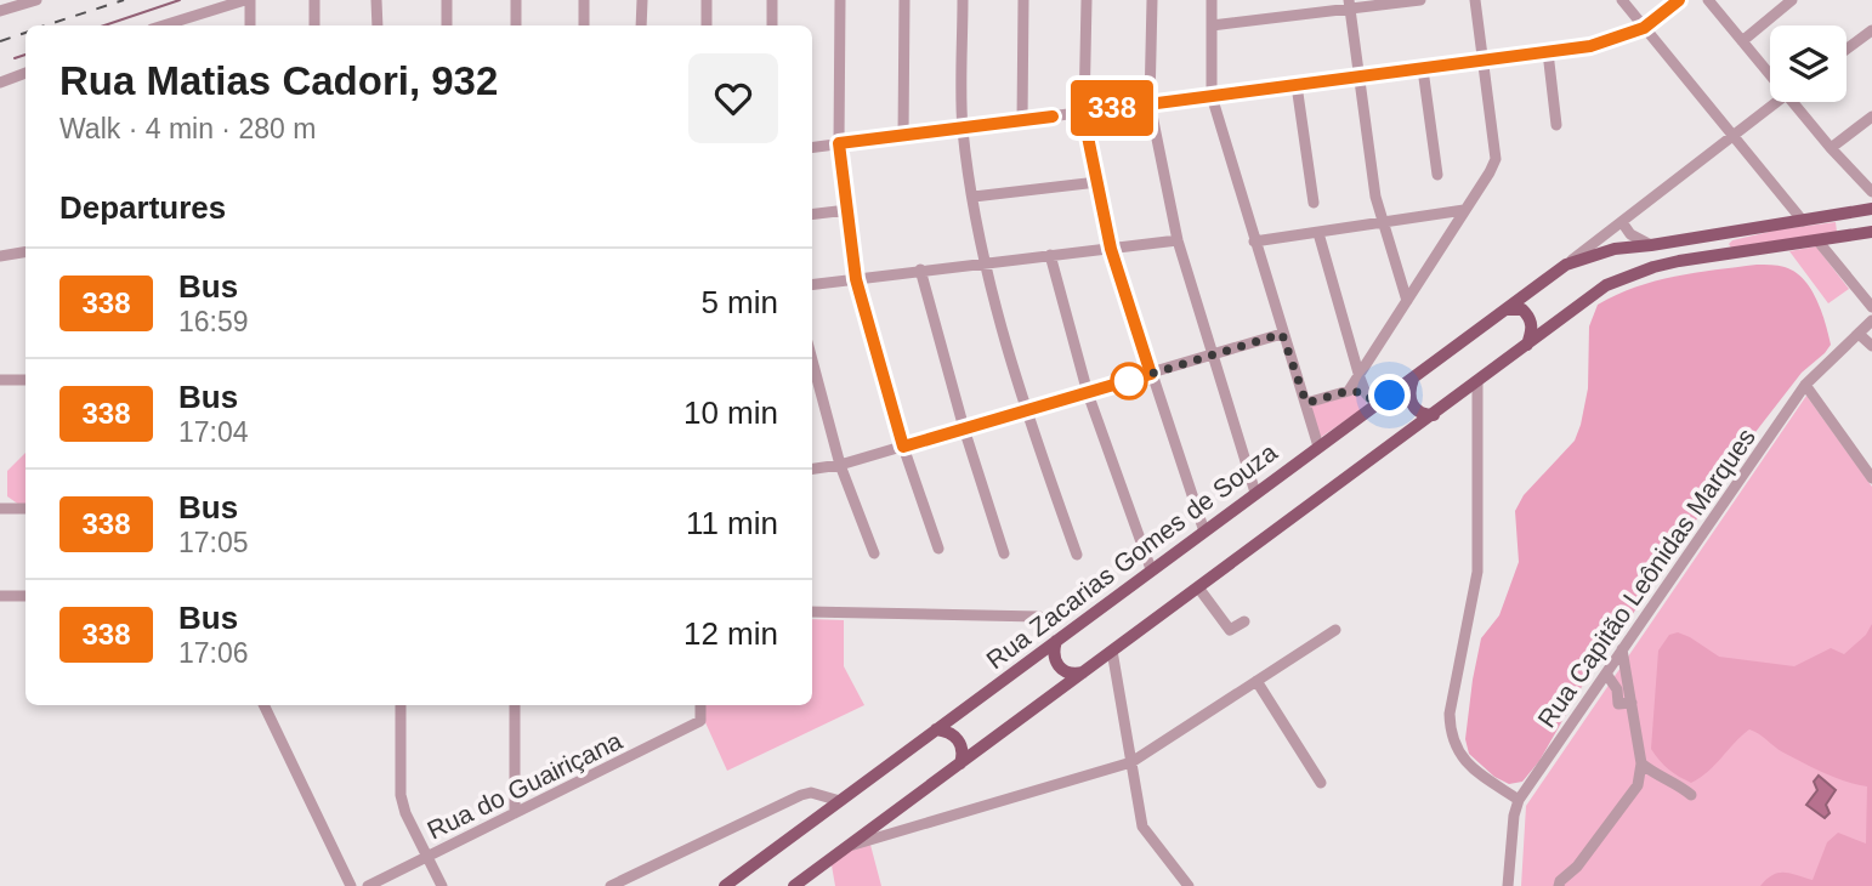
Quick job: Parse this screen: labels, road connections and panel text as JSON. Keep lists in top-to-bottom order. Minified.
{"streets":{"main road":["Rua Zacarias Gomes de Souza"],"street":["Rua Capitão Leônidas Marques","Rua do Guairiçana"]},"lines":["bus line 338"],"page":{"on_map":"338","heading":[["Rua Matias Cadori, 932","Walk · 4 min · 280 m"],"Departures"],"list":[{"mark":"338","name":"Bus","note":"16:59","value":"5 min"},{"mark":"338","name":"Bus","note":"17:04","value":"10 min"},{"mark":"338","name":"Bus","note":"17:05","value":"11 min"},{"mark":"338","name":"Bus","note":"17:06","value":"12 min"}]}}
